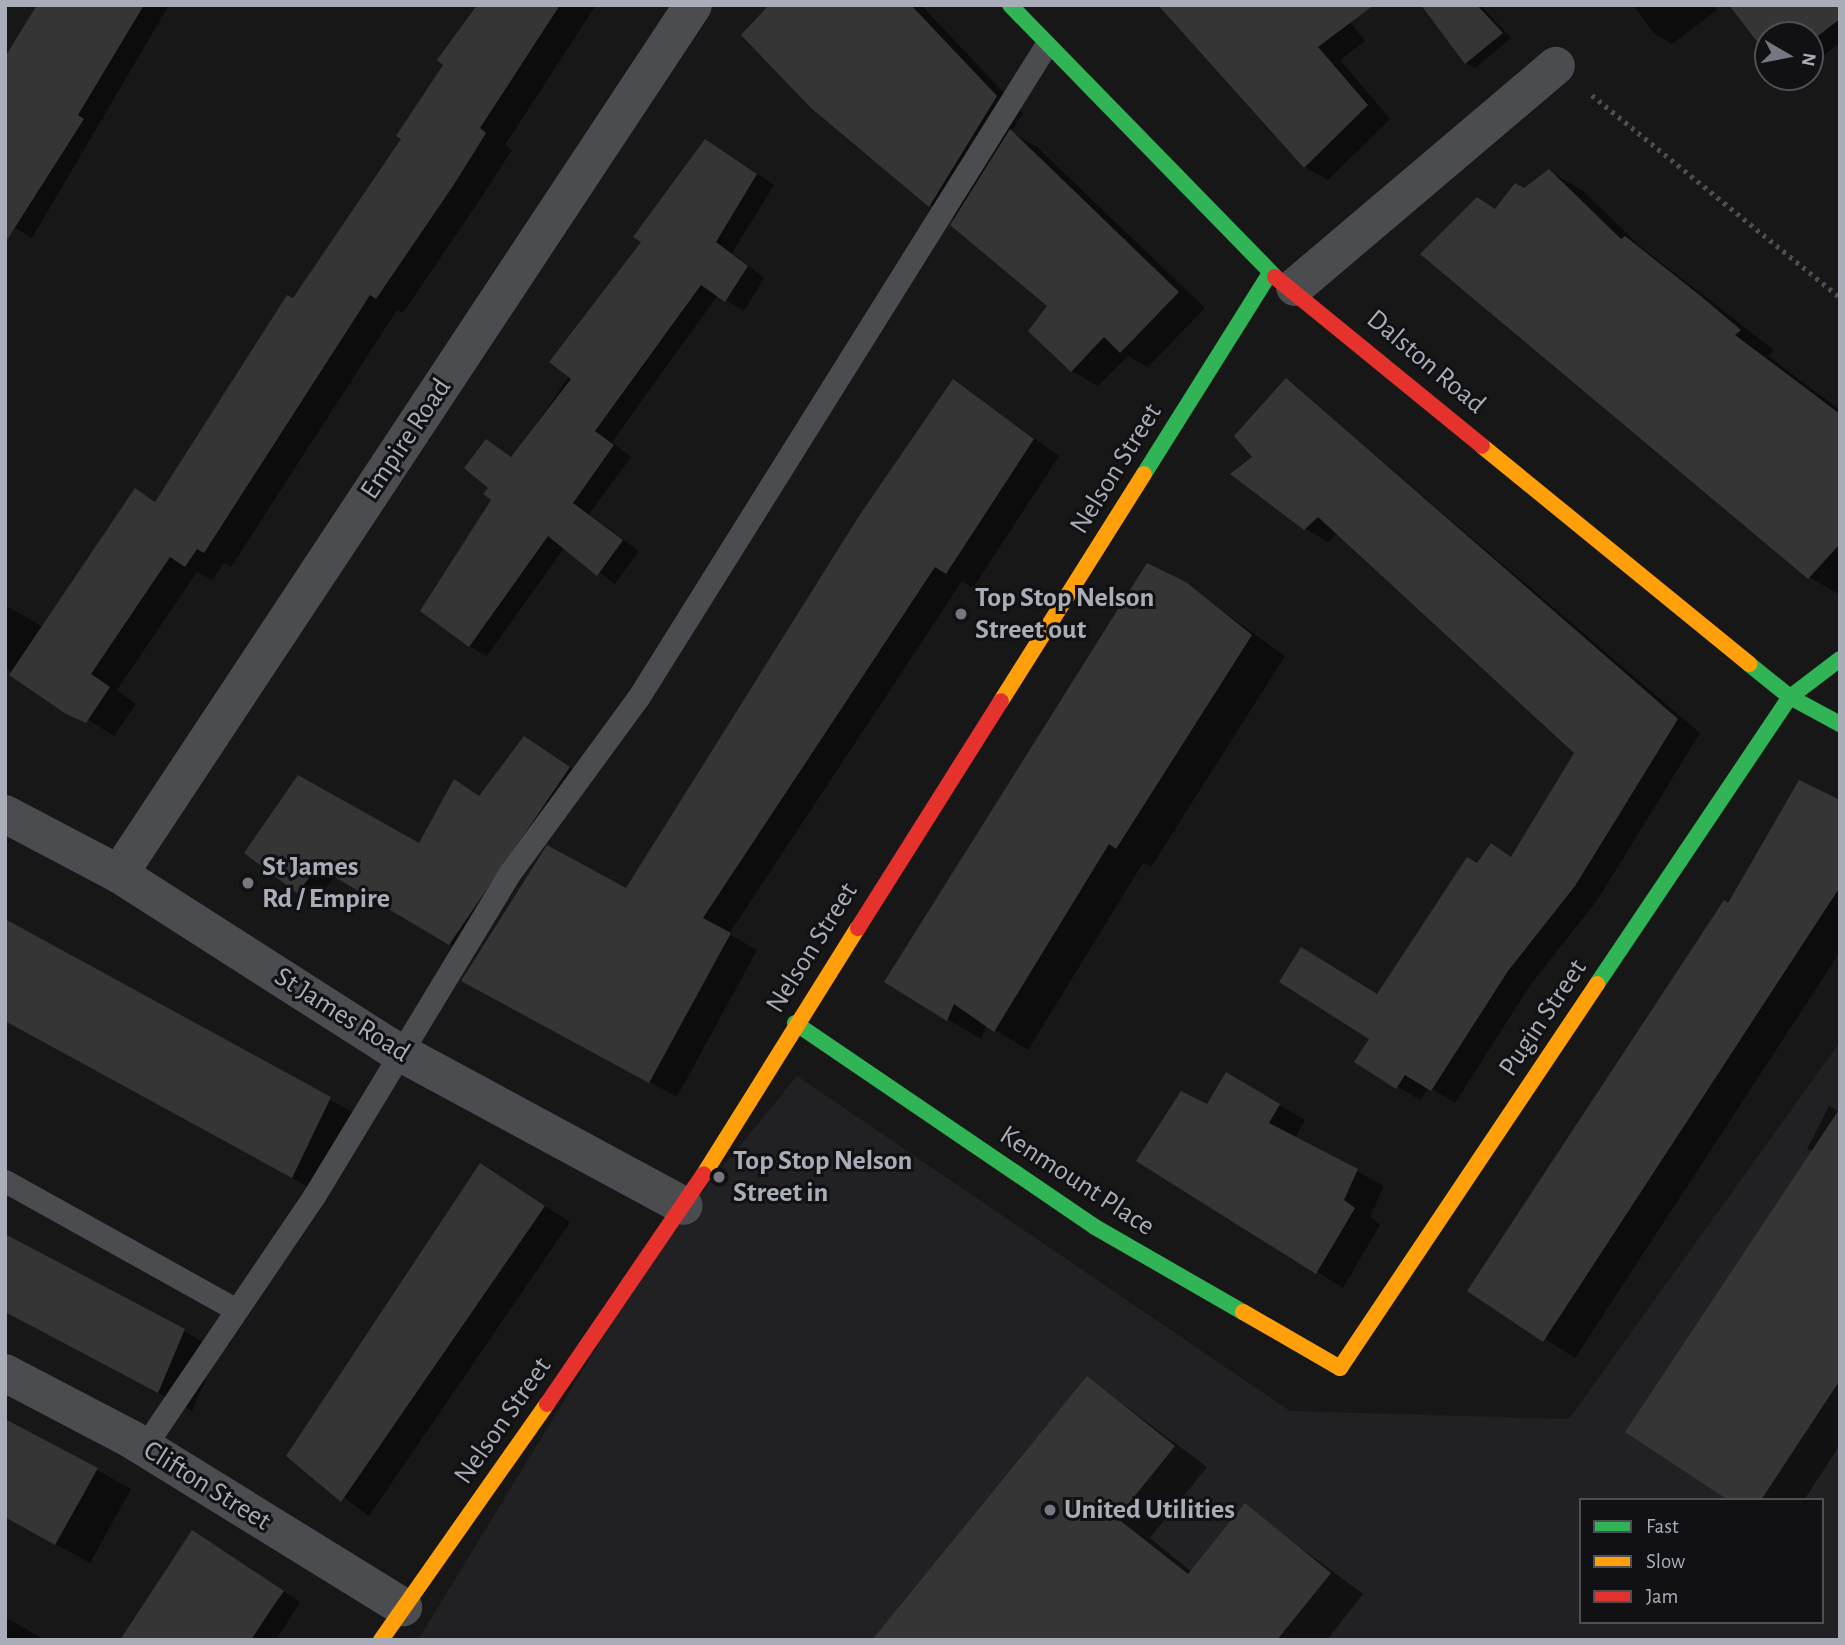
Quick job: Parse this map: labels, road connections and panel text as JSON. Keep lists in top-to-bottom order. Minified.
{"streets":{"street":["Dalston Road","Empire Road","Nelson Street","St James Road","Pugin Street","Kenmount Place","Clifton Street"]},"crossings":[["Dalston Road","Nelson Street"],["Dalston Road","Pugin Street"],["Empire Road","St James Road"],["Nelson Street","St James Road"],["Nelson Street","Kenmount Place"],["Nelson Street","Clifton Street"],["Pugin Street","Kenmount Place"]],"places":["Top Stop Nelson Street out","St James Rd / Empire","Top Stop Nelson Street in","United Utilities"],"legend":["Fast","Slow","Jam"],"north":"right"}
